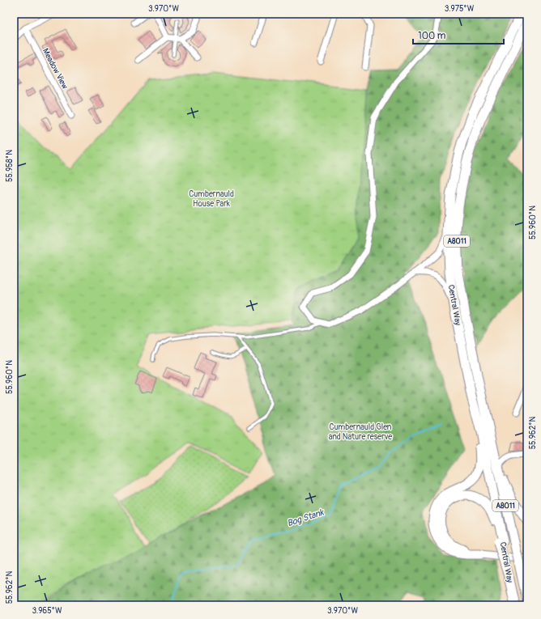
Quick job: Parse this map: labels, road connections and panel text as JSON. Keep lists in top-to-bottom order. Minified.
{"streets":{"main road":["A8011","Central Way"],"street":["Meadow View"]},"water":["Bog Stank"],"parks":["Cumbernauld House Park","Cumbernauld Glen and Nature reserve"],"scale_bar":"100 m","coordinates":["3.970°W","3.975°W","55.958°N","55.960°N","55.962°N","3.965°W"]}
